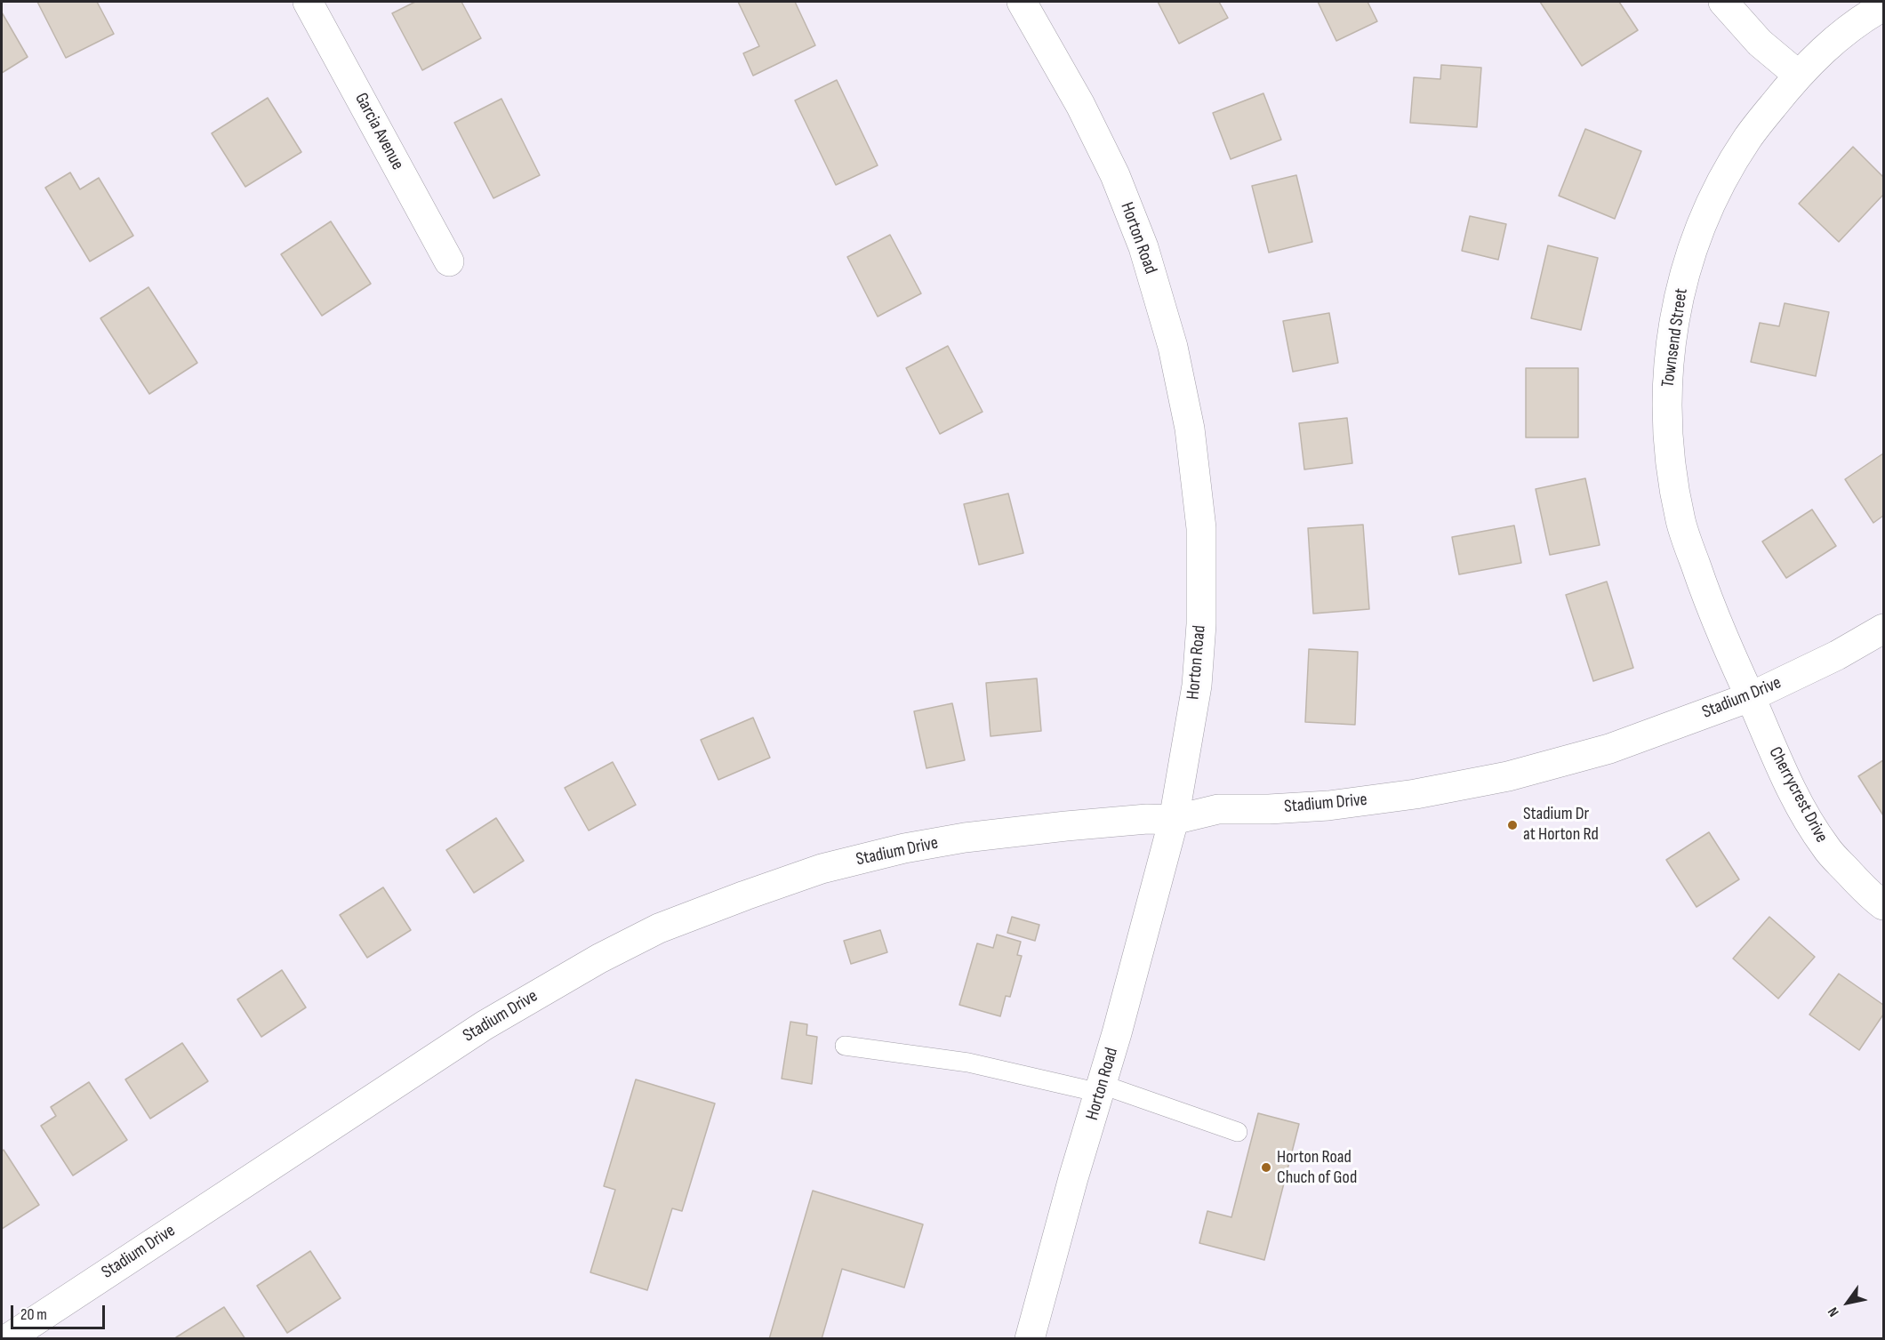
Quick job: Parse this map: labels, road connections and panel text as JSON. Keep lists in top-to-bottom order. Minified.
{"streets":{"street":["Garcia Avenue","Horton Road","Townsend Street","Stadium Drive","Cherrycrest Drive"]},"crossings":[["Horton Road","Stadium Drive"],["Townsend Street","Stadium Drive"],["Townsend Street","Cherrycrest Drive"],["Stadium Drive","Cherrycrest Drive"]],"places":["Stadium Dr at Horton Rd","Horton Road Chuch of God"],"scale_bar":"20 m","north":"bottom left"}
